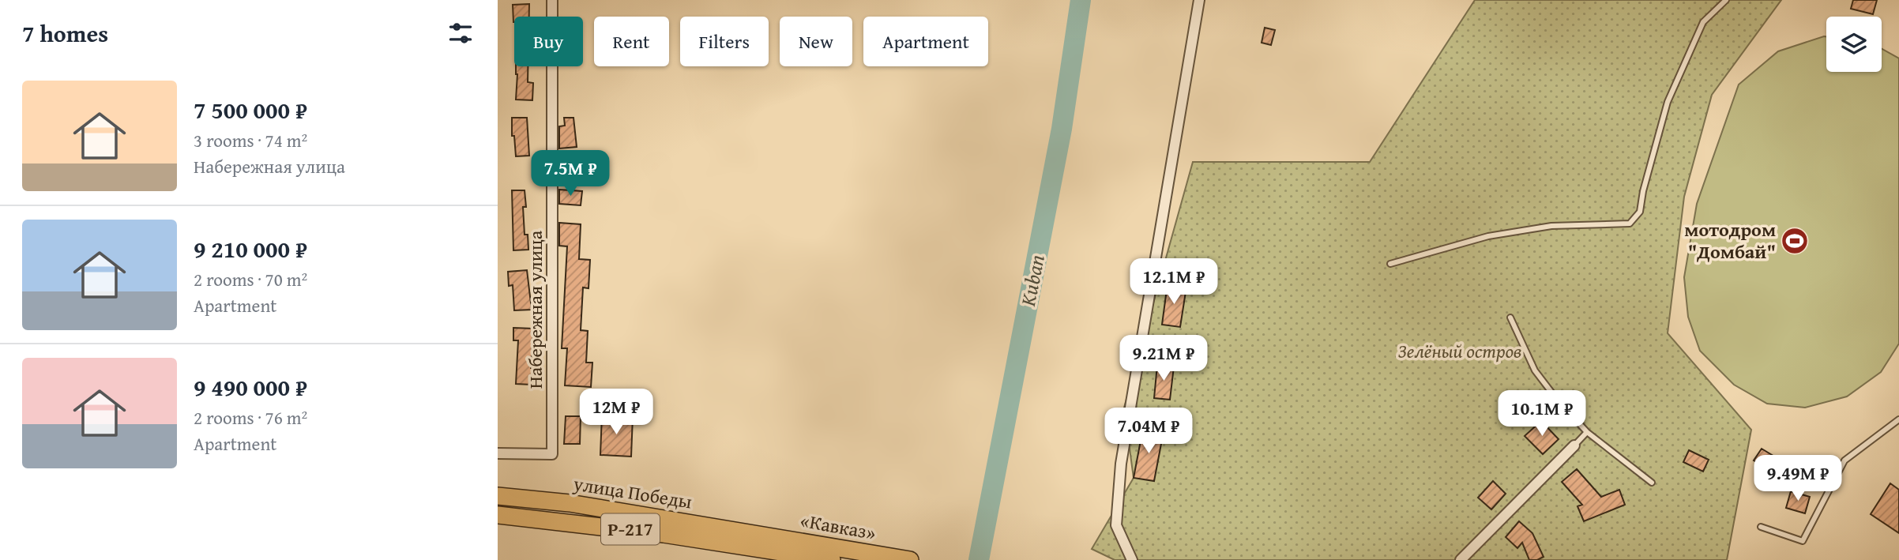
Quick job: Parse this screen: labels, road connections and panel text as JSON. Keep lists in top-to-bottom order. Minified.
{"streets":{"highway":["улица Победы","«Кавказ»","Р-217"],"street":["Набережная улица"]},"crossings":[["улица Победы","«Кавказ»"]],"water":["Kuban"],"parks":["Зелёный остров"],"places":{"sports":["мотодром \"Домбай\""]},"page":{"heading":"7 homes","chip":["Buy","Rent","Filters","New","Apartment"],"list":[{"name":"7 500 000 ₽","note":"3 rooms · 74 m² · Набережная улица"},{"name":"9 210 000 ₽","note":"2 rooms · 70 m² · Apartment"},{"name":"9 490 000 ₽","note":"2 rooms · 76 m² · Apartment"}],"price":["7.5M ₽","12.1M ₽","9.21M ₽","12M ₽","10.1M ₽","7.04M ₽","9.49M ₽"]}}
